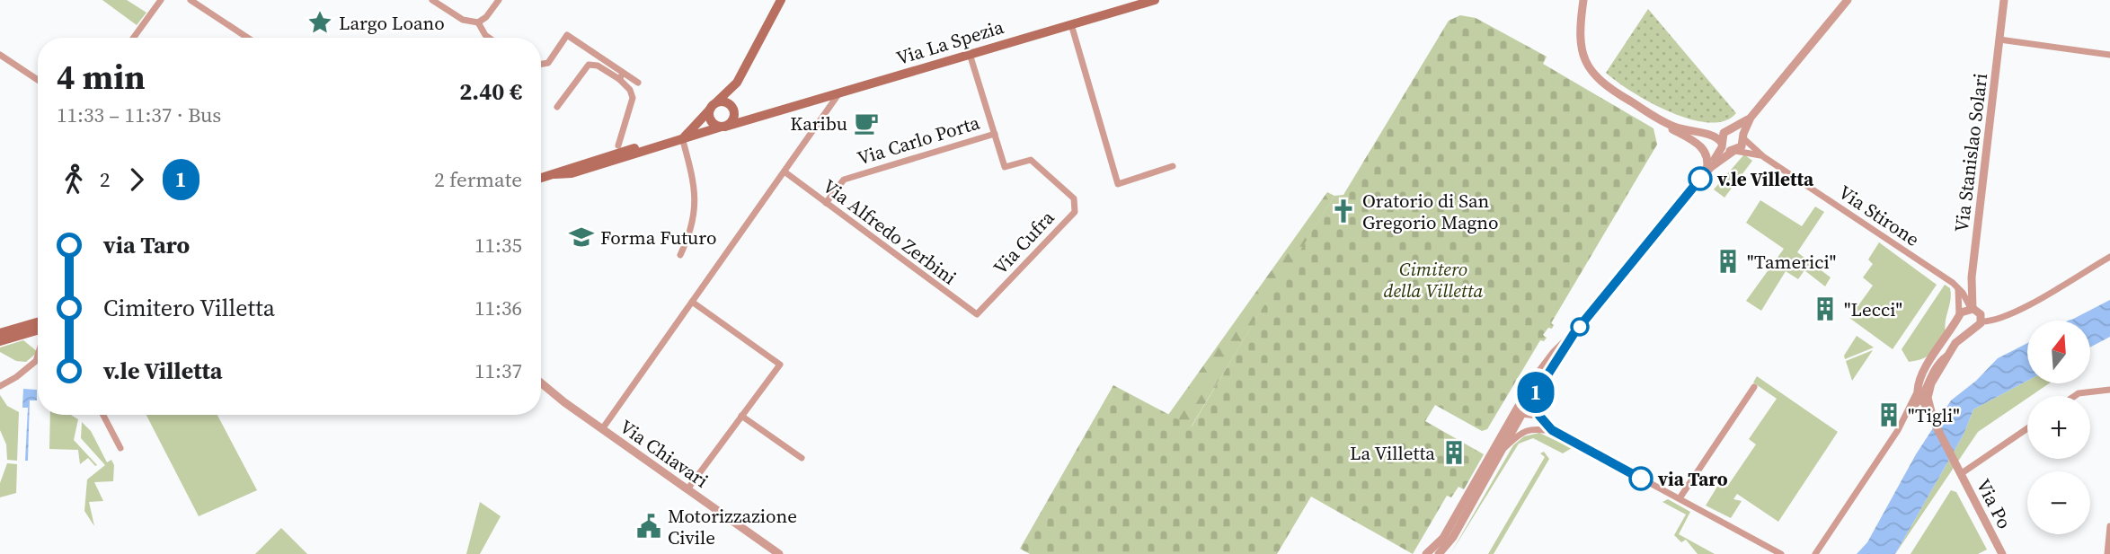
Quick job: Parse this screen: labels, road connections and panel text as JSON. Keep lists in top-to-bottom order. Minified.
{"streets":{"main road":["Via La Spezia"],"street":["Via Carlo Porta","Via Stanislao Solari","Via Stirone","Via Alfredo Zerbini","Via Cufra","Via Chiavari","Via Po"]},"crossings":[["Via La Spezia","Via Cufra"],["Via Carlo Porta","Via Alfredo Zerbini"],["Via Carlo Porta","Via Cufra"],["Via Stanislao Solari","Via Stirone"],["Via Alfredo Zerbini","Via Cufra"]],"parks":["Cimitero della Villetta"],"places":{"place":["Largo Loano"],"cafe":["Karibu"],"other":["v.le Villetta","via Taro"],"church":["Oratorio di San Gregorio Magno"],"school or university":["Forma Futuro"],"building":["\"Tamerici\"","\"Lecci\"","\"Tigli\"","La Villetta"],"public building":["Motorizzazione Civile"]},"lines":["bus line 1"],"north":"top","page":{"on_map":"1","heading":["4 min","11:33 – 11:37 · Bus","2.40 €"],"legs":["2","1","2 fermate"],"list":[{"name":"via Taro","value":"11:35"},{"name":"Cimitero Villetta","value":"11:36"},{"name":"v.le Villetta","value":"11:37"}],"map_buttons":["+","−"]}}
